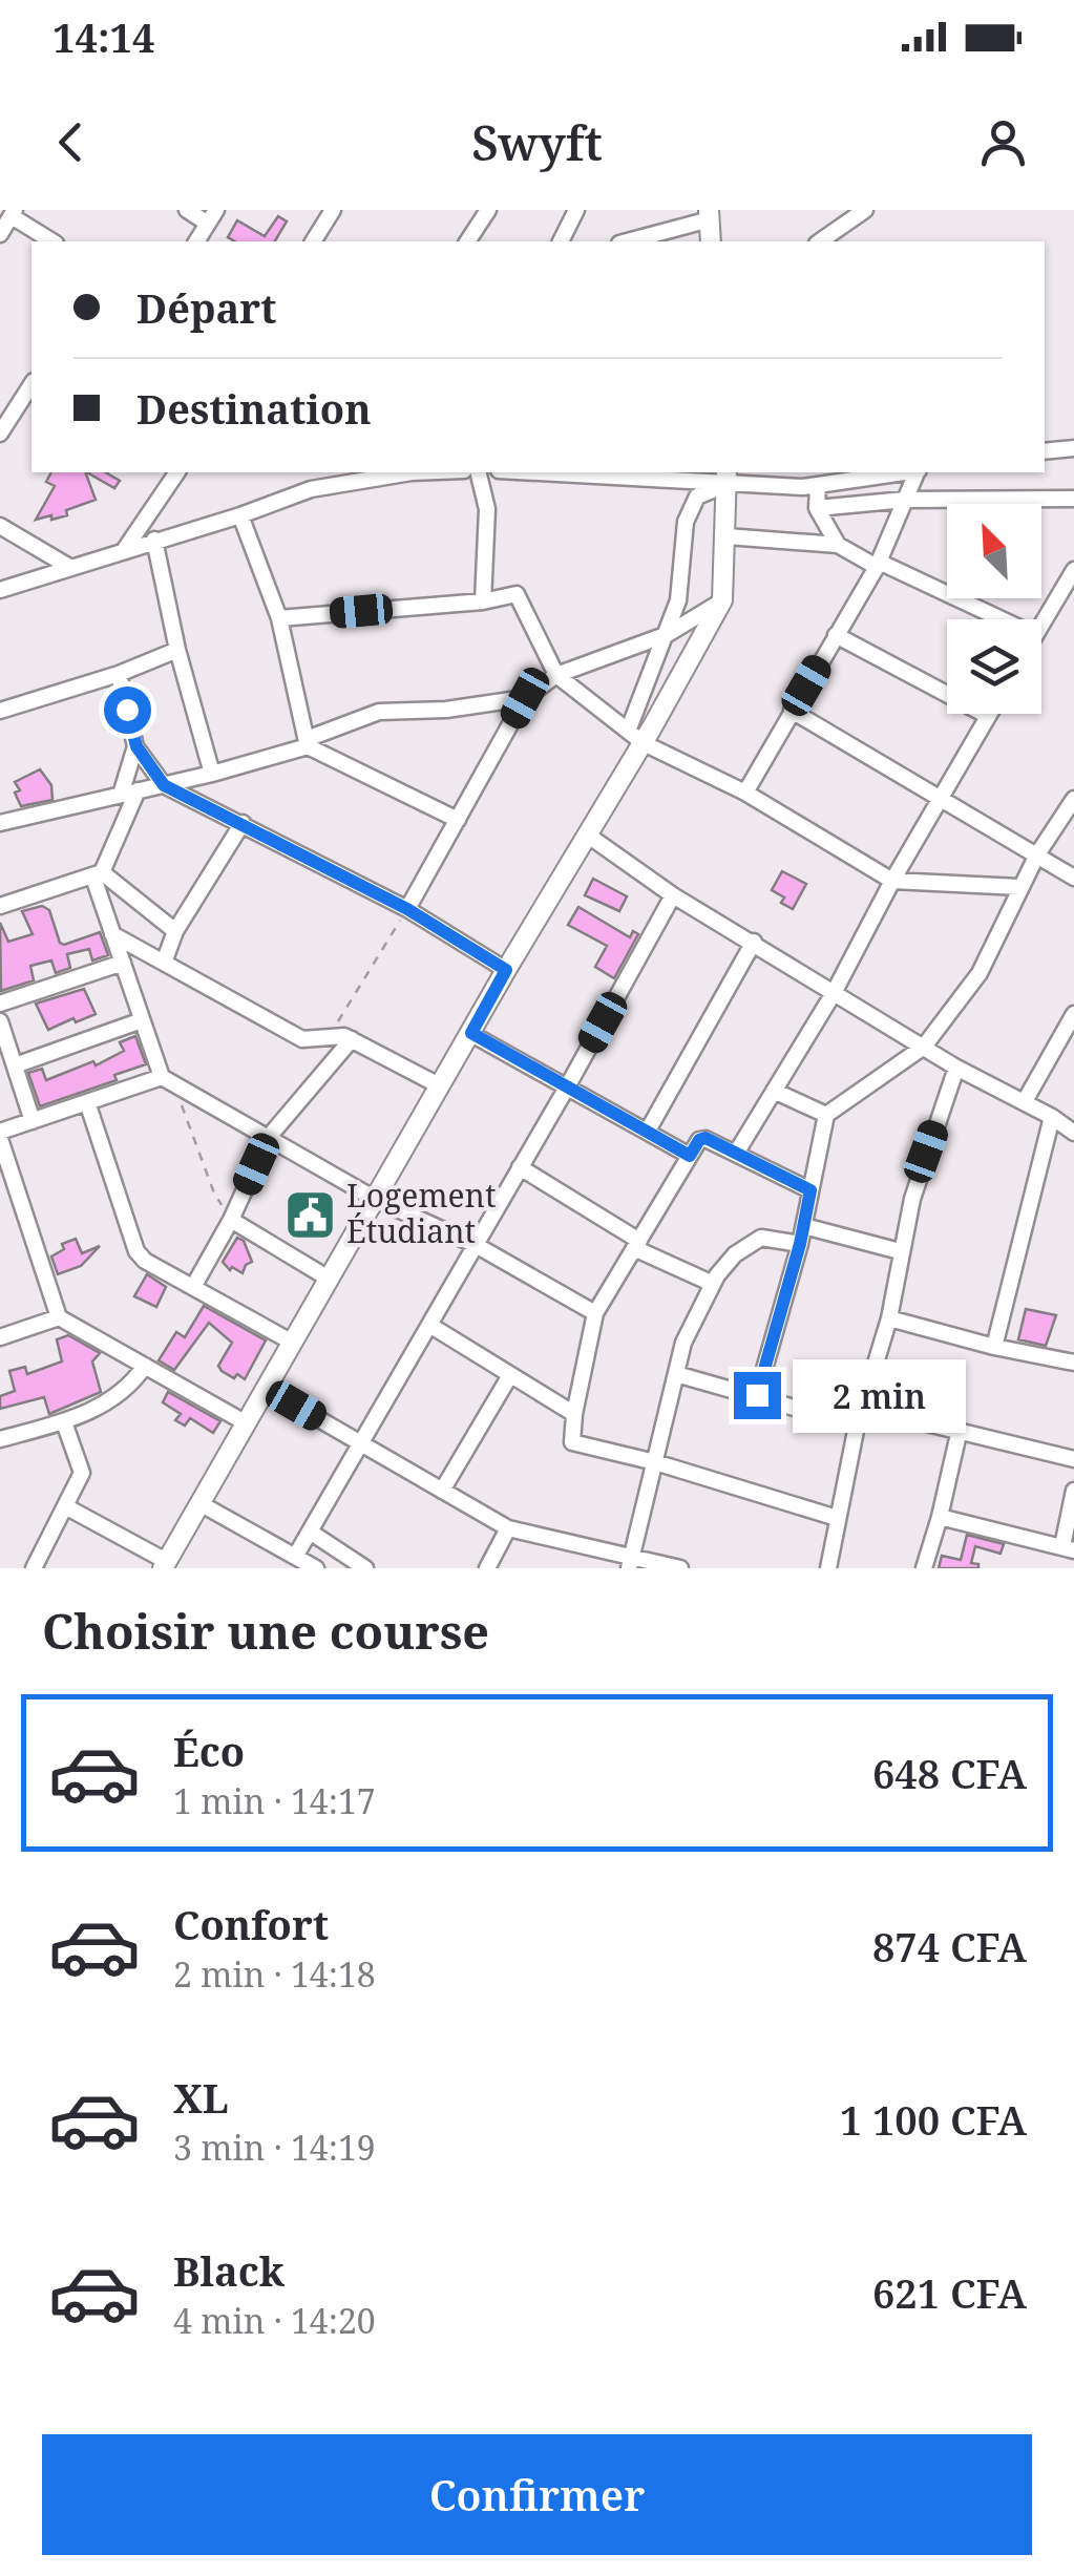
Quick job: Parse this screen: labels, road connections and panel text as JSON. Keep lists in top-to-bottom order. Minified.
{"places":{"public building":["Logement Étudiant"]},"north":"top left","page":{"status":"14:14","header":"Swyft","banner":["Départ","Destination"],"bubble":"2 min","heading":"Choisir une course","list":[{"name":"Éco","note":"1 min · 14:17","value":"648 CFA"},{"name":"Confort","note":"2 min · 14:18","value":"874 CFA"},{"name":"XL","note":"3 min · 14:19","value":"1 100 CFA"},{"name":"Black","note":"4 min · 14:20","value":"621 CFA"}],"buttons":"Confirmer"}}
